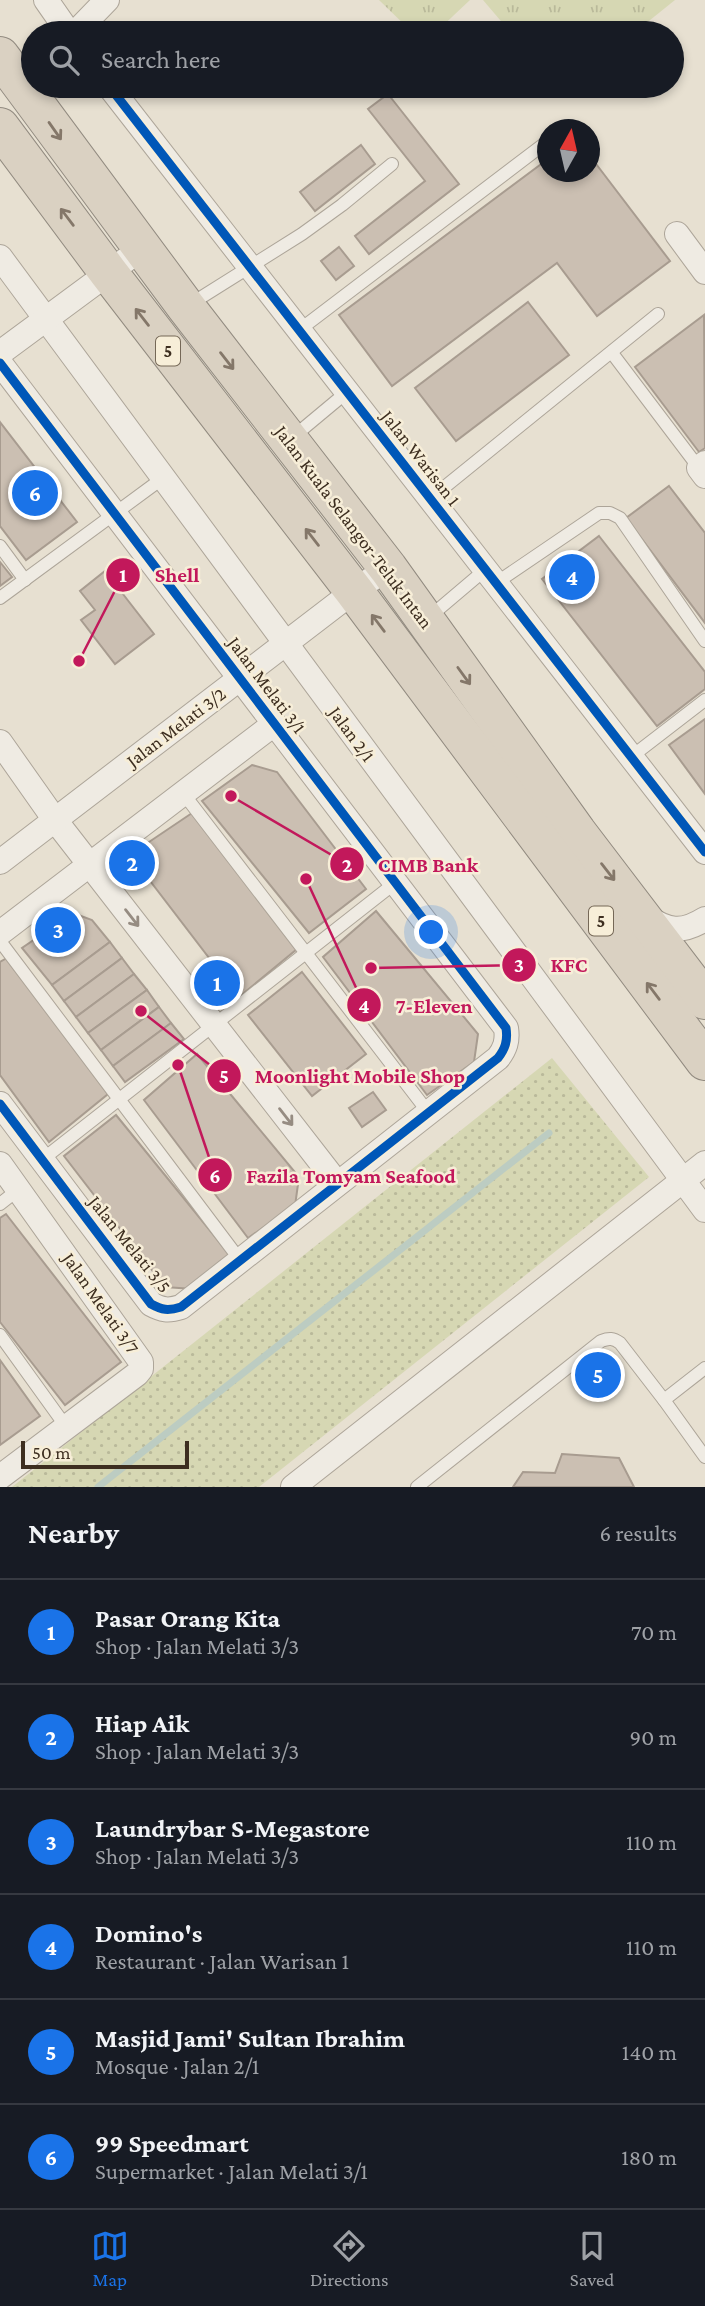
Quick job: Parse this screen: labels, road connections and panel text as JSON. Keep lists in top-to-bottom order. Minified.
{"streets":{"highway":["5","Jalan Kuala Selangor-Teluk Intan"],"street":["Jalan Warisan 1","Jalan Melati 3/1","Jalan Melati 3/2","Jalan 2/1","Jalan Melati 3/5","Jalan Melati 3/7"]},"crossings":[["Jalan Kuala Selangor-Teluk Intan","Jalan Melati 3/2"],["Jalan Melati 3/1","Jalan Melati 3/2"],["Jalan Melati 3/1","Jalan Melati 3/5"],["Jalan Melati 3/2","Jalan 2/1"]],"places":["Shell","CIMB Bank","7-Eleven","KFC","Moonlight Mobile Shop","Fazila Tomyam Seafood"],"scale_bar":"50 m","north":"top","page":{"search":"Search here","pins":["6","4","2","3","1","5"],"scale":"50 m","heading":["Nearby","6 results"],"list":[{"mark":"1","name":"Pasar Orang Kita","note":"Shop · Jalan Melati 3/3","value":"70 m"},{"mark":"2","name":"Hiap Aik","note":"Shop · Jalan Melati 3/3","value":"90 m"},{"mark":"3","name":"Laundrybar S-Megastore","note":"Shop · Jalan Melati 3/3","value":"110 m"},{"mark":"4","name":"Domino's","note":"Restaurant · Jalan Warisan 1","value":"110 m"},{"mark":"5","name":"Masjid Jami' Sultan Ibrahim","note":"Mosque · Jalan 2/1","value":"140 m"},{"mark":"6","name":"99 Speedmart","note":"Supermarket · Jalan Melati 3/1","value":"180 m"}],"nav":["Map","Directions","Saved"]}}
